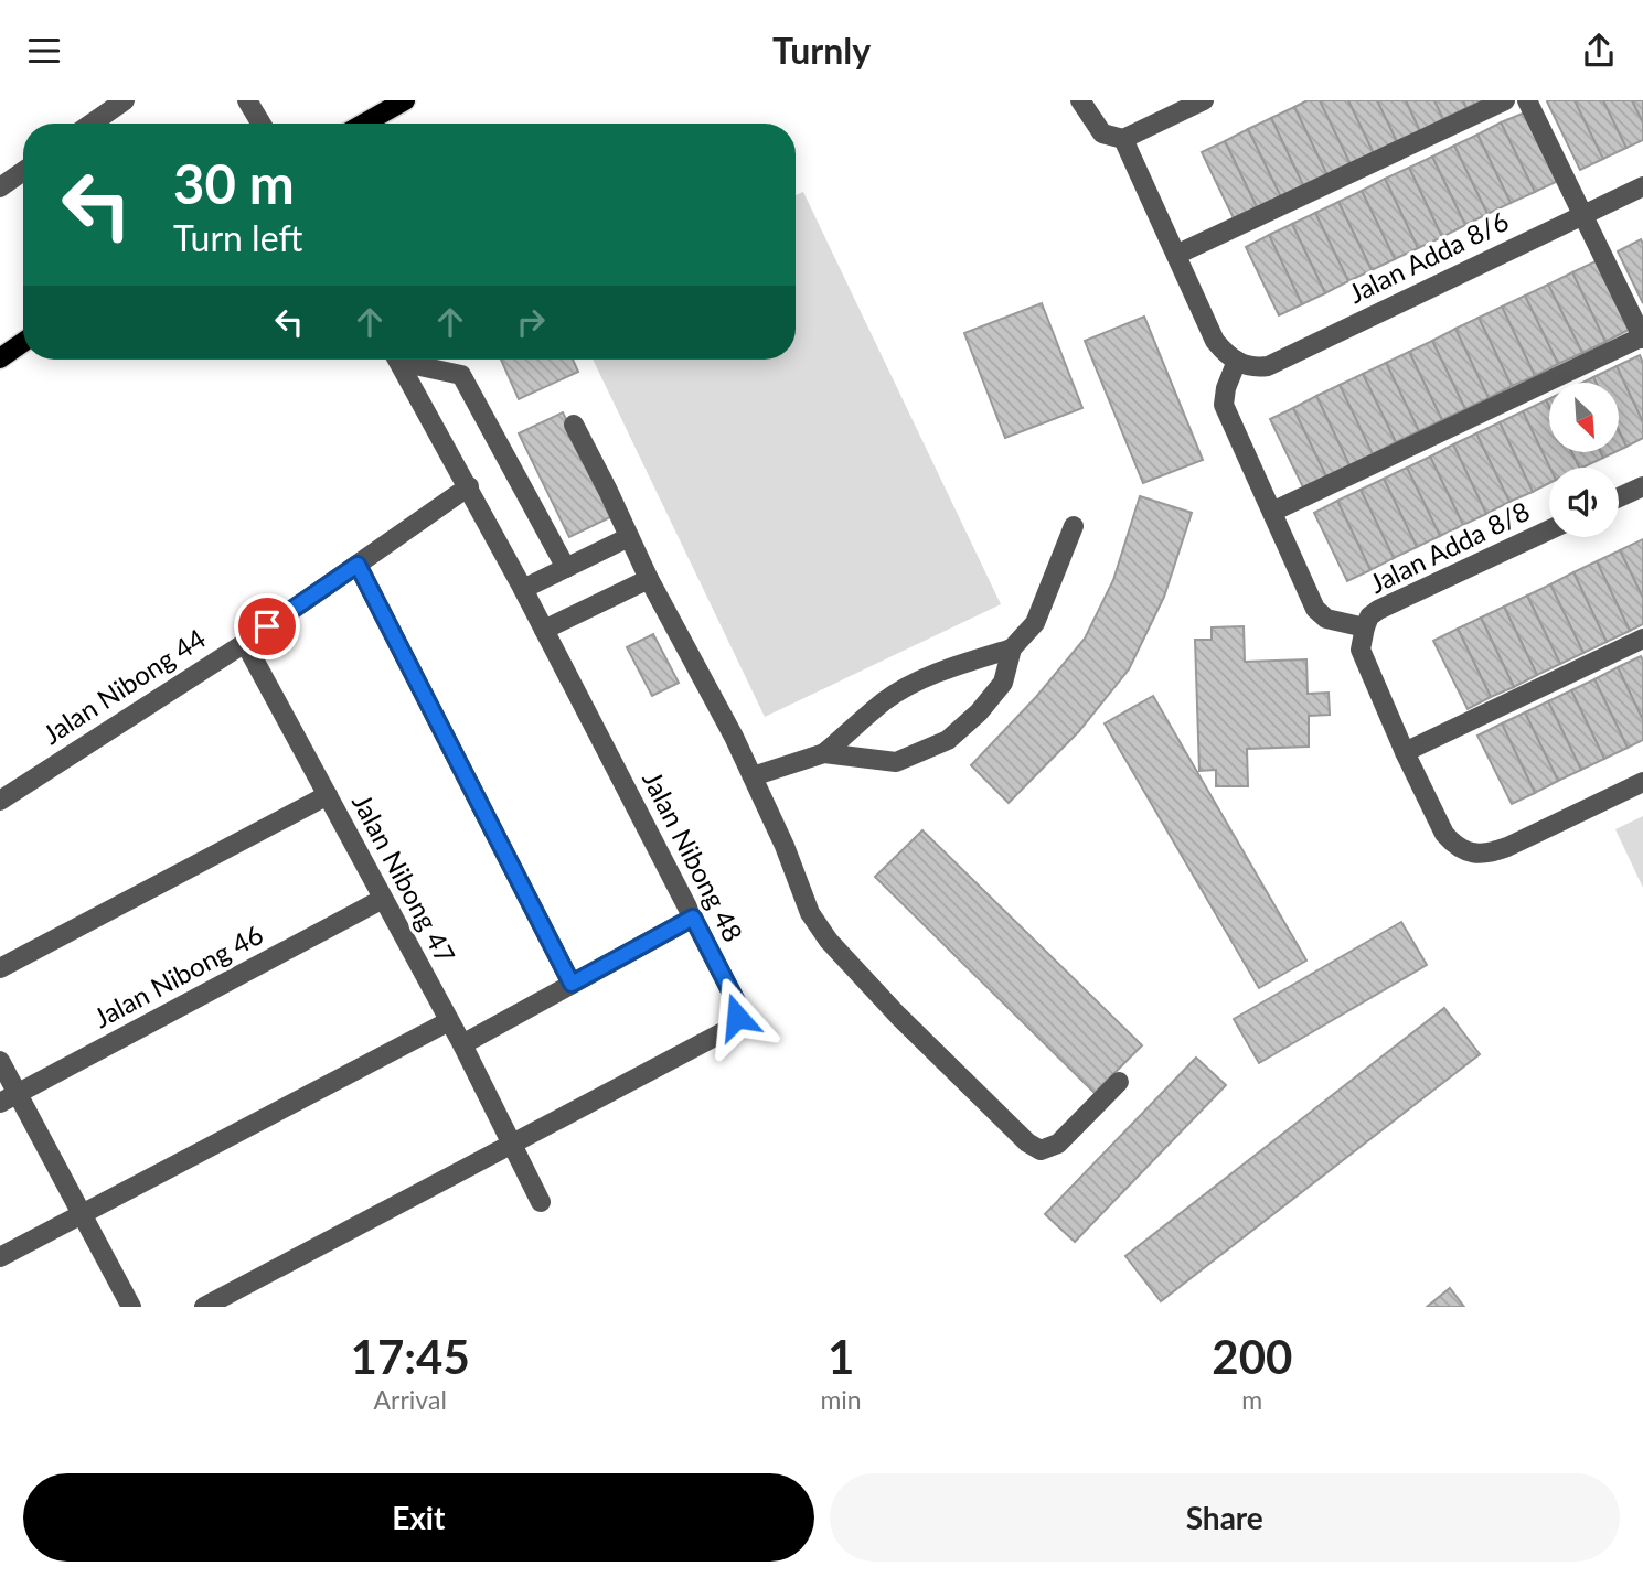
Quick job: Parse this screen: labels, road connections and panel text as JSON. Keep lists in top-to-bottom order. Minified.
{"streets":{"street":["Jalan Adda 8/6","Jalan Adda 8/8","Jalan Nibong 44","Jalan Nibong 48","Jalan Nibong 47","Jalan Nibong 46"]},"crossings":[["Jalan Nibong 44","Jalan Nibong 48"],["Jalan Nibong 44","Jalan Nibong 47"],["Jalan Nibong 48","Jalan Nibong 47"],["Jalan Nibong 47","Jalan Nibong 46"]],"north":"bottom right","page":{"header":"Turnly","turn":["30 m","Turn left"],"eta":["17:45","Arrival","1","min","200","m"],"buttons":["Exit","Share"]}}
